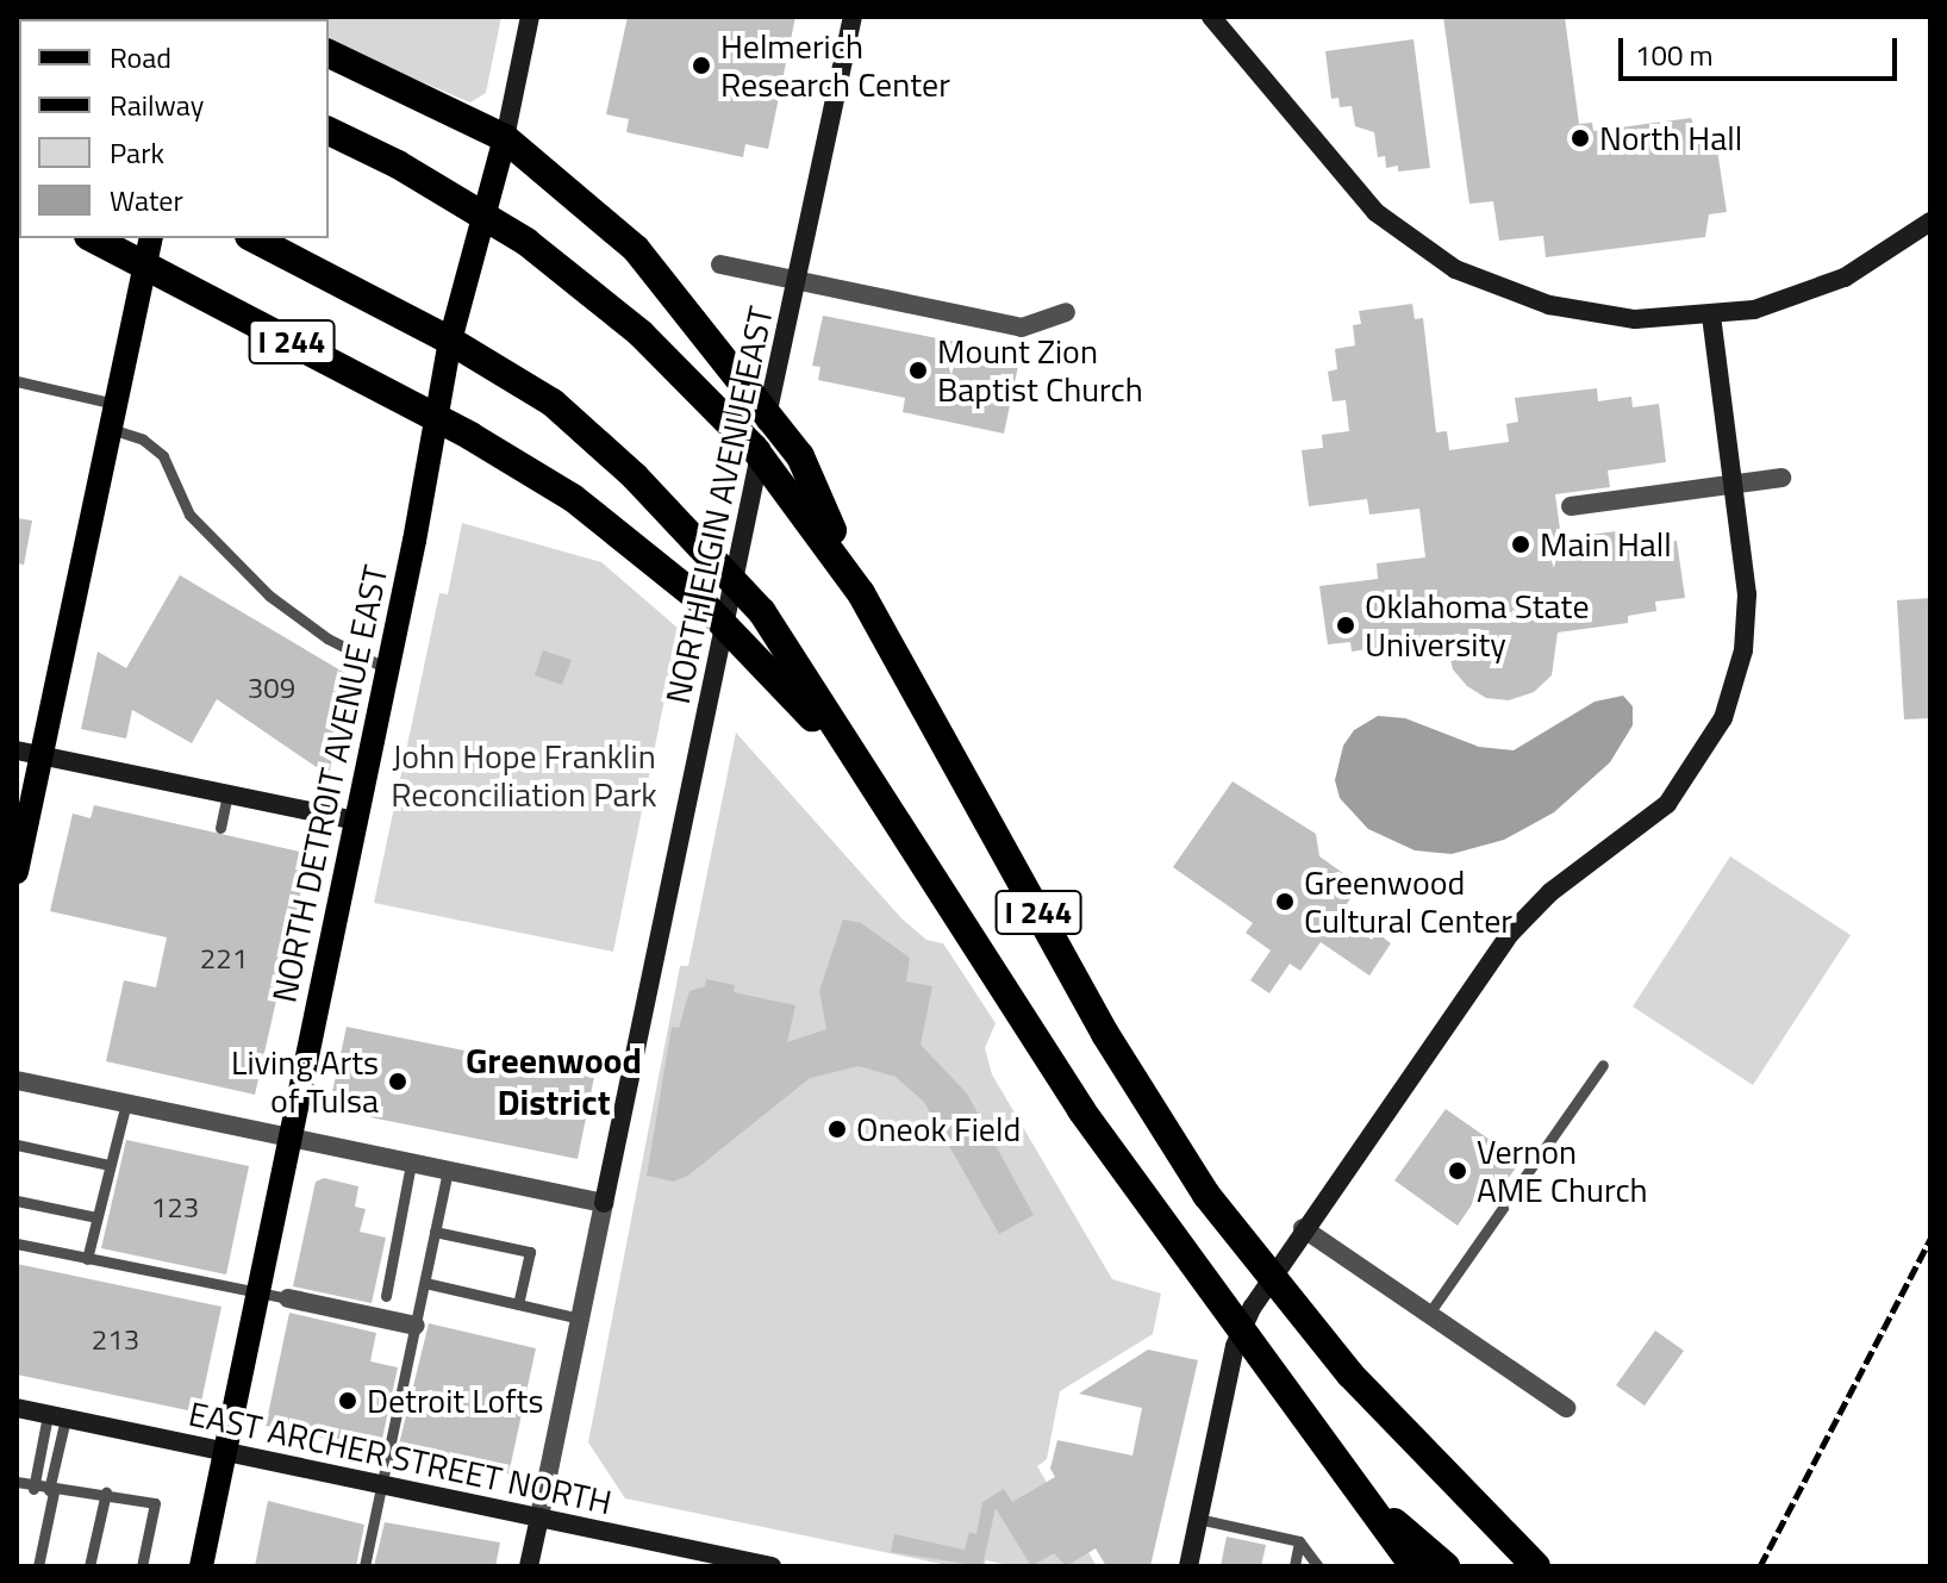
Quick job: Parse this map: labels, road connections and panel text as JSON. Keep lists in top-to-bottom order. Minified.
{"streets":{"highway":["I 244"],"main road":["NORTH DETROIT AVENUE EAST"],"street":["NORTH ELGIN AVENUE EAST","EAST ARCHER STREET NORTH"]},"crossings":[["NORTH ELGIN AVENUE EAST","EAST ARCHER STREET NORTH"],["NORTH DETROIT AVENUE EAST","EAST ARCHER STREET NORTH"]],"districts":["Greenwood District"],"parks":["John Hope Franklin Reconciliation Park"],"places":["Helmerich Research Center","North Hall","Mount Zion Baptist Church","Main Hall","Oklahoma State University","Greenwood Cultural Center","Living Arts of Tulsa","Oneok Field","Vernon AME Church","Detroit Lofts"],"house_numbers":["309","221","123","213"],"legend":["Road","Railway","Park","Water"],"scale_bar":"100 m"}
